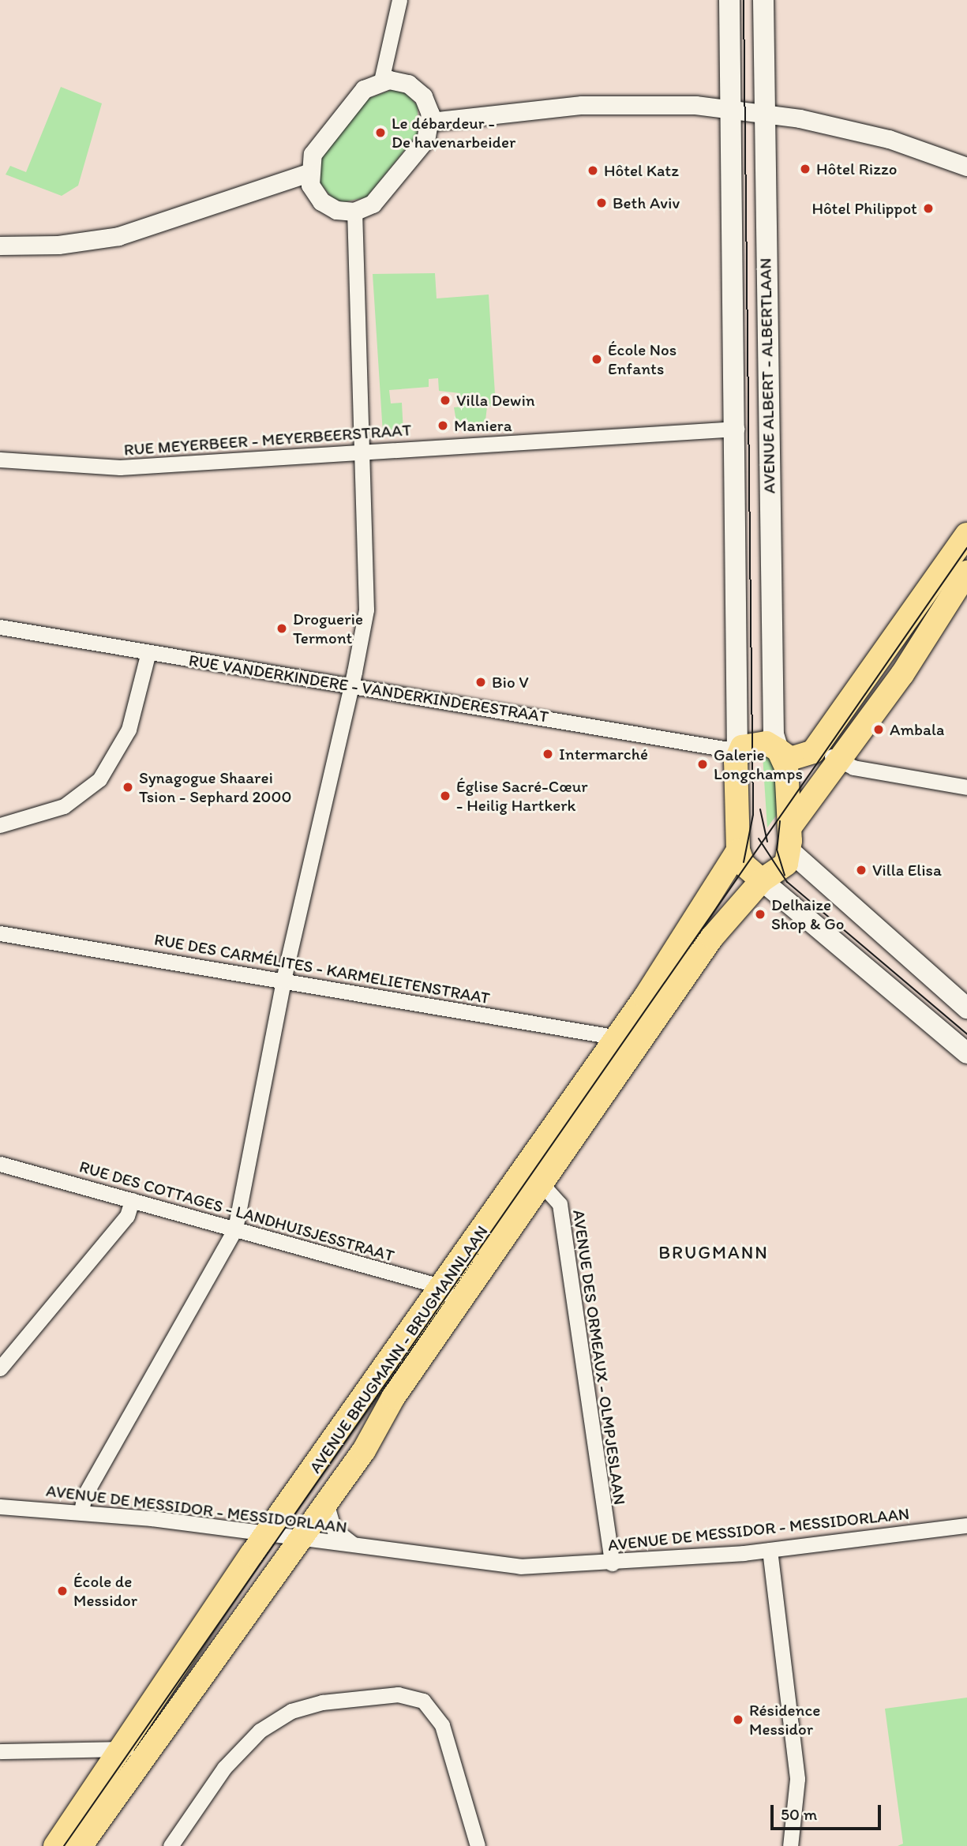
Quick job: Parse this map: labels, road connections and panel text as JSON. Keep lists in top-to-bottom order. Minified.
{"streets":{"main road":["AVENUE ALBERT - ALBERTLAAN","AVENUE BRUGMANN - BRUGMANNLAAN"],"street":["RUE MEYERBEER - MEYERBEERSTRAAT","RUE VANDERKINDERE - VANDERKINDERESTRAAT","RUE DES CARMÉLITES - KARMELIETENSTRAAT","RUE DES COTTAGES - LANDHUISJESSTRAAT","AVENUE DES ORMEAUX - OLMPJESLAAN","AVENUE DE MESSIDOR - MESSIDORLAAN"]},"crossings":[["AVENUE ALBERT - ALBERTLAAN","RUE MEYERBEER - MEYERBEERSTRAAT"],["AVENUE ALBERT - ALBERTLAAN","RUE VANDERKINDERE - VANDERKINDERESTRAAT"],["RUE DES CARMÉLITES - KARMELIETENSTRAAT","AVENUE BRUGMANN - BRUGMANNLAAN"],["RUE DES COTTAGES - LANDHUISJESSTRAAT","AVENUE BRUGMANN - BRUGMANNLAAN"],["AVENUE BRUGMANN - BRUGMANNLAAN","AVENUE DES ORMEAUX - OLMPJESLAAN"],["AVENUE BRUGMANN - BRUGMANNLAAN","AVENUE DE MESSIDOR - MESSIDORLAAN"],["AVENUE DES ORMEAUX - OLMPJESLAAN","AVENUE DE MESSIDOR - MESSIDORLAAN"]],"districts":["BRUGMANN"],"places":["Le débardeur - De havenarbeider","Hôtel Rizzo","Hôtel Katz","Beth Aviv","Hôtel Philippot","École Nos Enfants","Villa Dewin","Maniera","Droguerie Termont","Bio V","Ambala","Intermarché","Galerie Longchamps","Synagogue Shaarei Tsion - Sephard 2000","Église Sacré-Cœur - Heilig Hartkerk","Villa Elisa","Delhaize Shop & Go","École de Messidor","Résidence Messidor"],"scale_bar":"50 m"}
